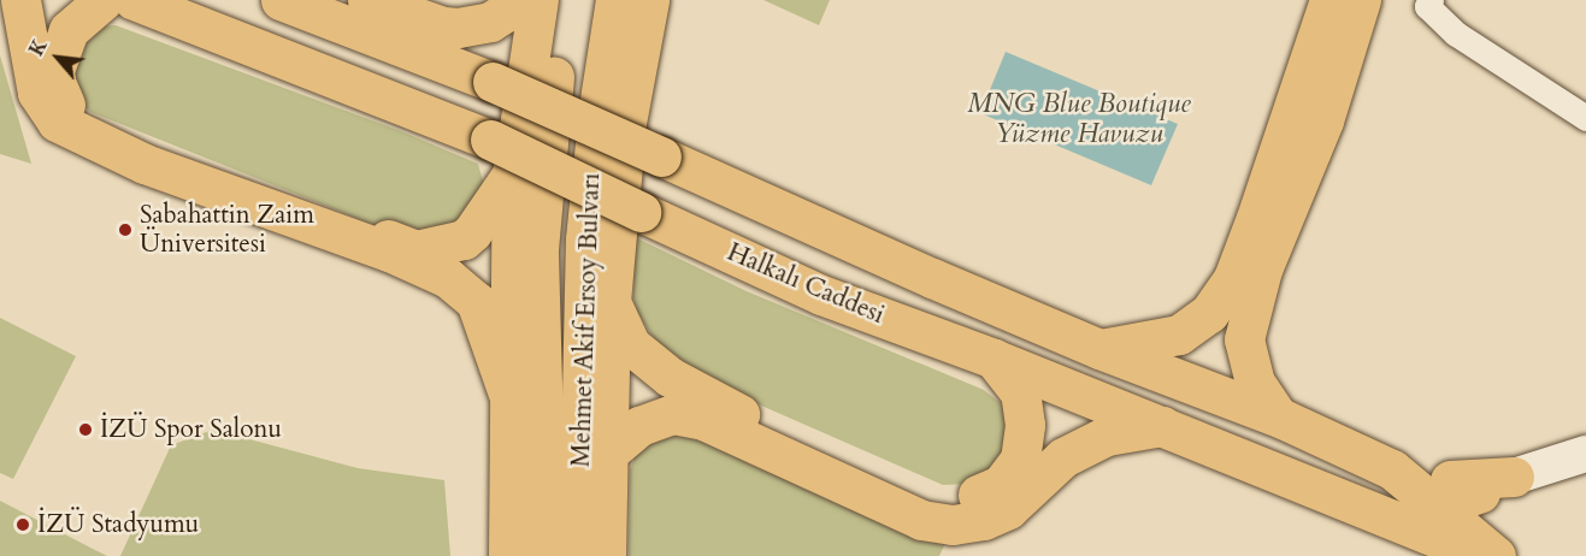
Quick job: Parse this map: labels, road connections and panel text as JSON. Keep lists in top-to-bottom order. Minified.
{"streets":{"main road":["Halkalı Caddesi","Mehmet Akif Ersoy Bulvarı"]},"water":["MNG Blue Boutique Yüzme Havuzu"],"places":["Sabahattin Zaim Üniversitesi","İZÜ Spor Salonu","İZÜ Stadyumu"],"north":"top left"}
